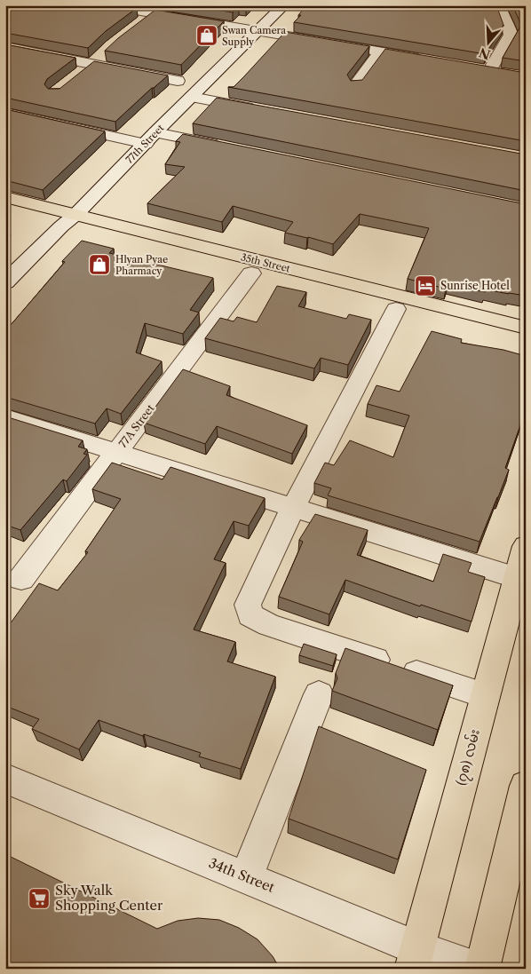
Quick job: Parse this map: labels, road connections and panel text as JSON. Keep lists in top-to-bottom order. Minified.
{"streets":{"main road":["35th Street","(၇၈) လမ်း"],"street":["77th Street","77A Street","34th Street"]},"crossings":[["77th Street","35th Street"],["35th Street","77A Street"],["(၇၈) လမ်း","34th Street"]],"places":{"shop":["Swan Camera Supply","Hlyan Pyae Pharmacy"],"hotel":["Sunrise Hotel"],"supermarket":["Sky Walk Shopping Center"]},"north":"bottom"}
